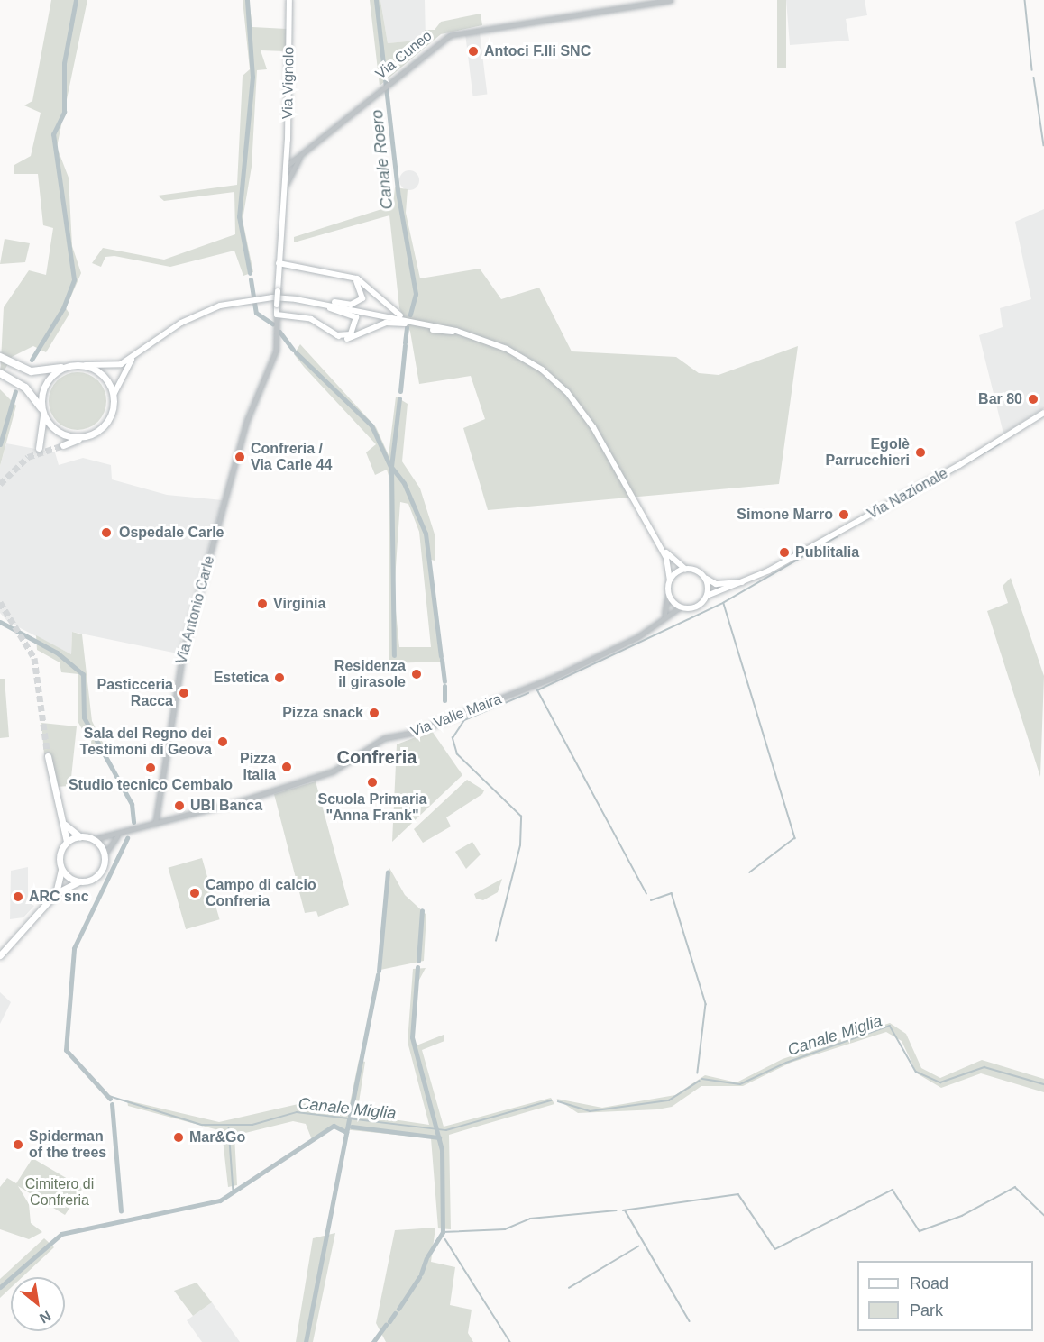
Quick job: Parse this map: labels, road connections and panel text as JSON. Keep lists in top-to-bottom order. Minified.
{"streets":{"main road":["Via Vignolo","Via Nazionale","Via Antonio Carle"],"street":["Via Cuneo","Via Valle Maira"]},"crossings":[["Via Cuneo","Via Vignolo"],["Via Cuneo","Via Antonio Carle"],["Via Vignolo","Via Antonio Carle"],["Via Antonio Carle","Via Valle Maira"]],"districts":["Confreria"],"water":["Canale Roero","Canale Miglia"],"parks":["Cimitero di Confreria"],"places":["Antoci F.lli SNC","Bar 80","Egolè Parrucchieri","Confreria / Via Carle 44","Simone Marro","Ospedale Carle","Publitalia","Virginia","Residenza il girasole","Estetica","Pasticceria Racca","Pizza snack","Sala del Regno dei Testimoni di Geova","Pizza Italia","Studio tecnico Cembalo","Scuola Primaria \"Anna Frank\"","UBI Banca","Campo di calcio Confreria","ARC snc","Mar&Go","Spiderman of the trees"],"legend":["Road","Park"],"north":"bottom right"}
